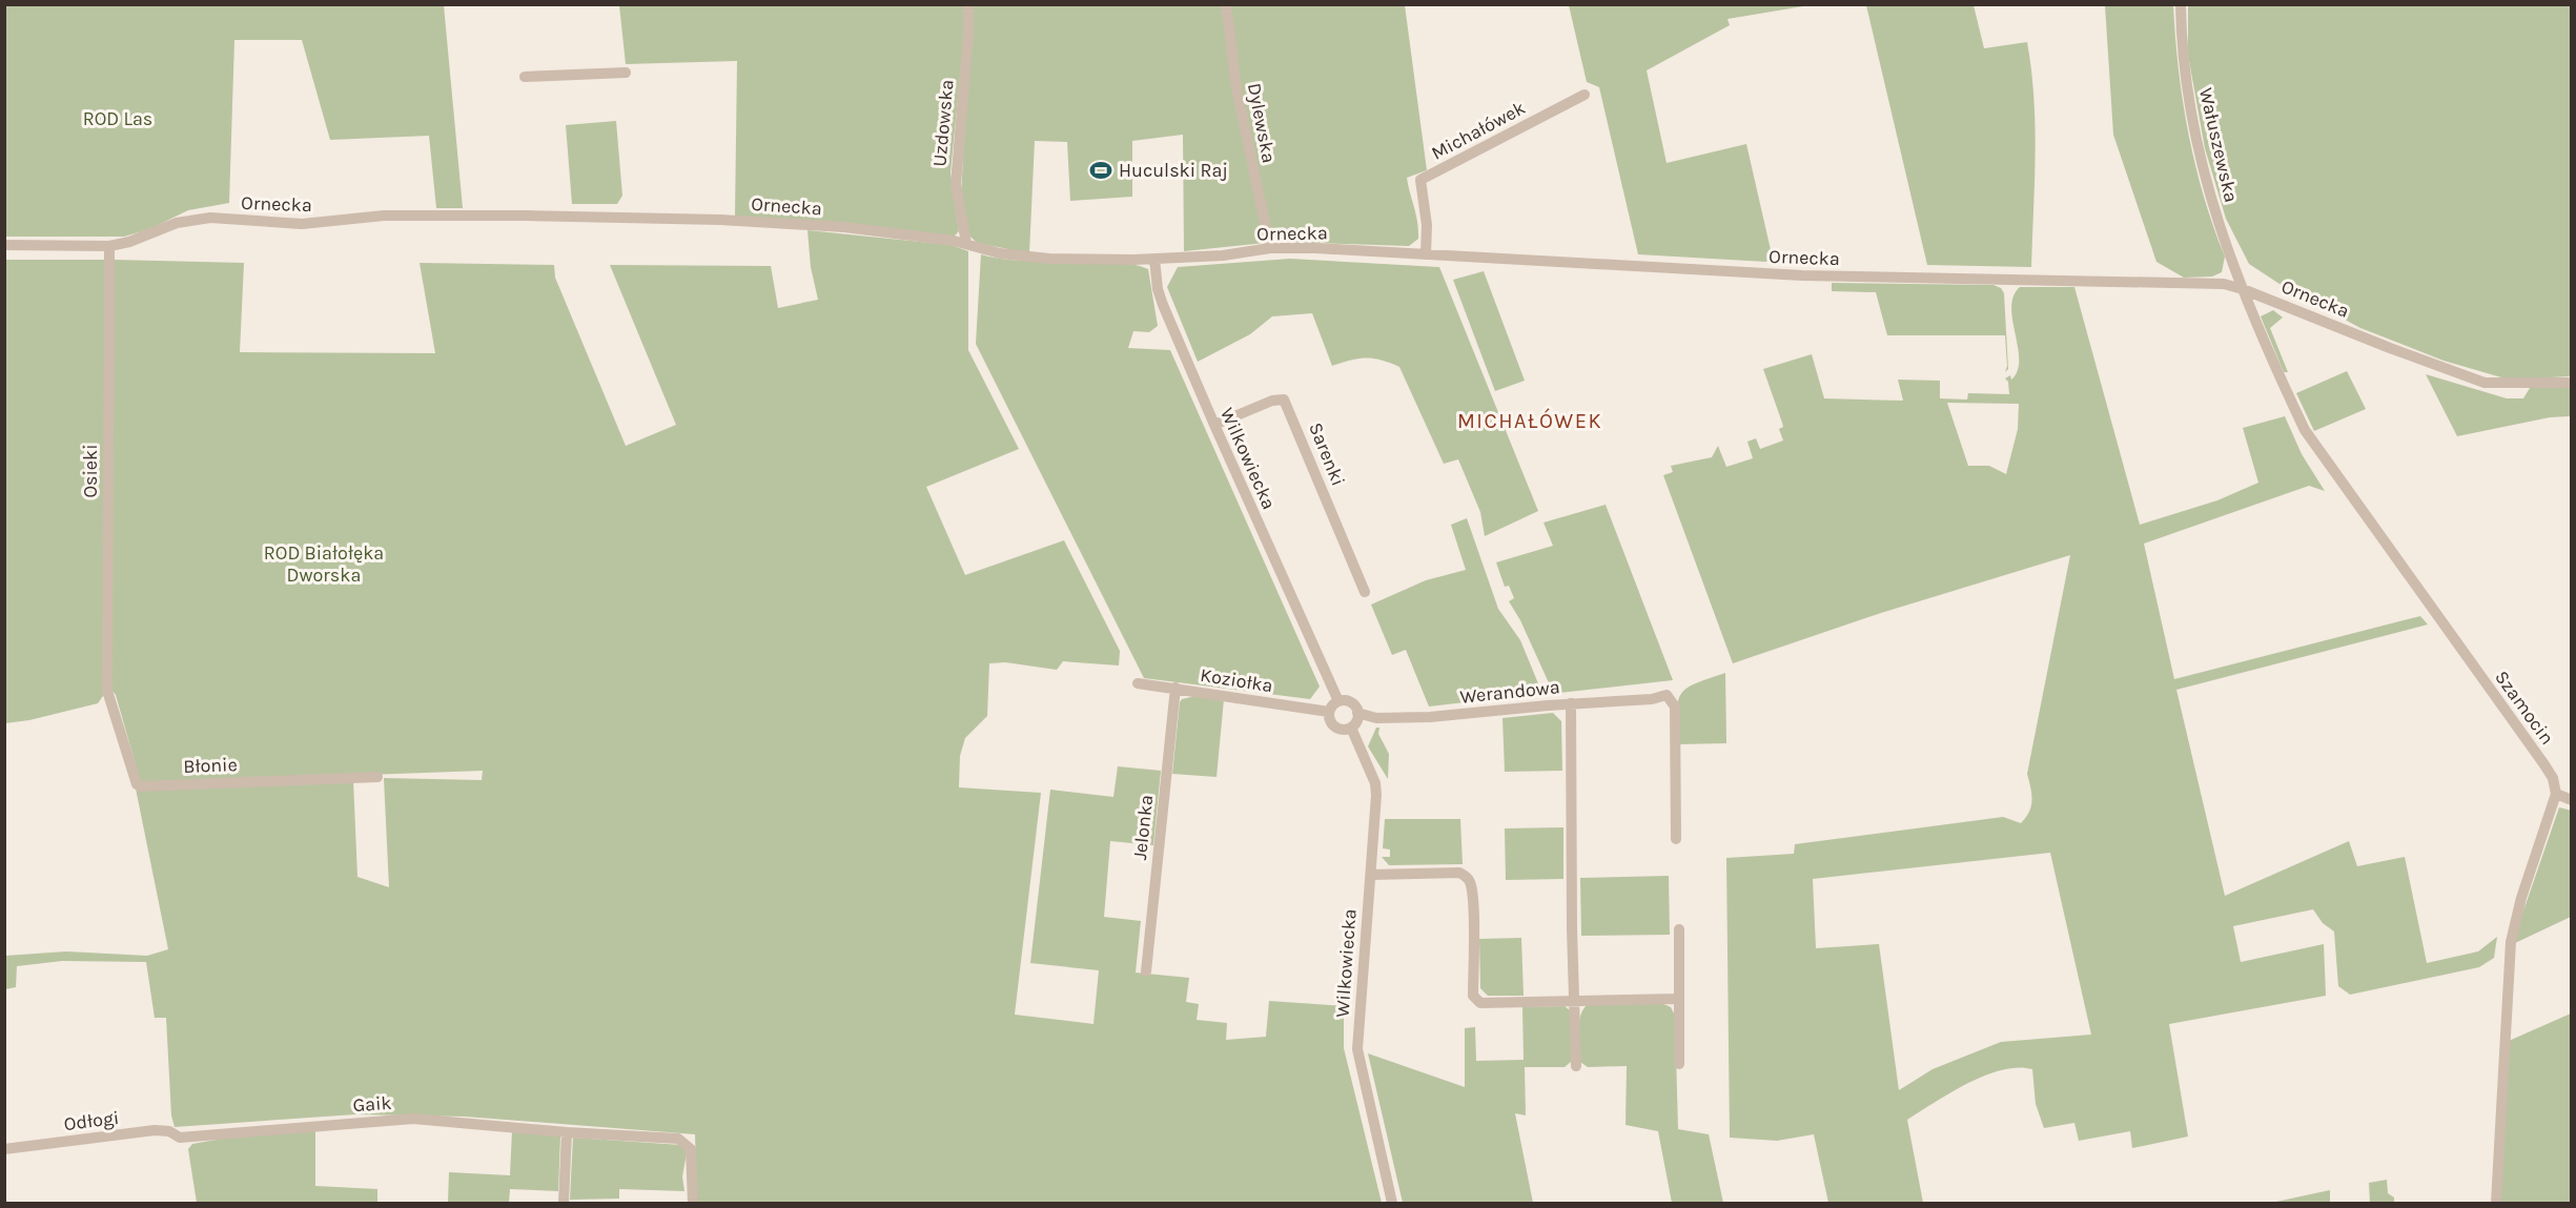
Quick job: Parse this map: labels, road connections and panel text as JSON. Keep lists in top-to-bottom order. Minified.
{"streets":{"street":["Uzdowska","Dylewska","Michałówek","Wałuszewska","Ornecka","Sarenki","Wilkowiecka","Osieki","Koziołka","Werandowa","Szamocin","Błonie","Jelonka","Gaik","Odłogi"]},"crossings":[["Uzdowska","Ornecka"],["Dylewska","Ornecka"],["Michałówek","Ornecka"],["Wałuszewska","Ornecka"],["Wałuszewska","Szamocin"],["Ornecka","Wilkowiecka"],["Ornecka","Osieki"],["Ornecka","Szamocin"],["Sarenki","Wilkowiecka"],["Wilkowiecka","Koziołka"],["Wilkowiecka","Werandowa"],["Osieki","Błonie"],["Koziołka","Werandowa"],["Koziołka","Jelonka"],["Gaik","Odłogi"]],"districts":["MICHAŁÓWEK"],"parks":["ROD Las","ROD Białołęka Dworska"],"places":{"sports":["Huculski Raj"]}}
